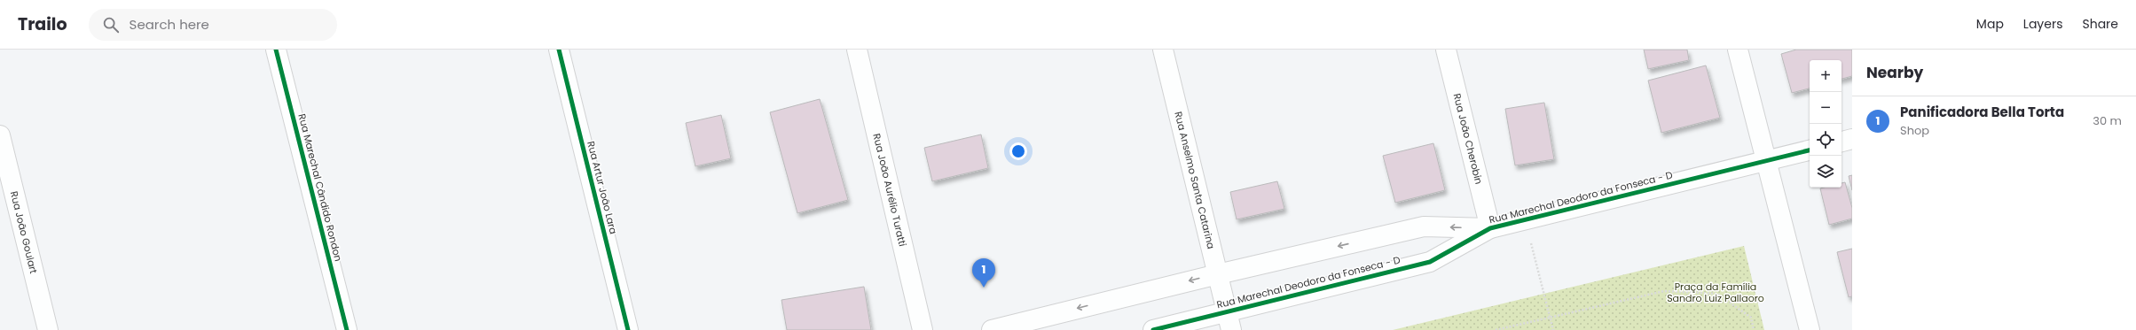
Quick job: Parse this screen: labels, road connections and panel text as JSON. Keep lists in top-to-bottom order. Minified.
{"streets":{"street":["Rua João Cherobin","Rua Anselmo Santa Catarina","Rua Marechal Cândido Rondon","Rua Artur João Lara","Rua João Aurélio Turatti","Rua Marechal Deodoro da Fonseca - D","Rua João Goulart"]},"crossings":[["Rua João Cherobin","Rua Marechal Deodoro da Fonseca - D"],["Rua Anselmo Santa Catarina","Rua Marechal Deodoro da Fonseca - D"]],"parks":["Praça da Família Sandro Luiz Pallaoro"],"page":{"header":"Trailo","search":"Search here","nav":["Map","Layers","Share"],"heading":"Nearby","map_buttons":["+","−"],"list":[{"mark":"1","name":"Panificadora Bella Torta","note":"Shop","value":"30 m"}],"pins":"1"}}
